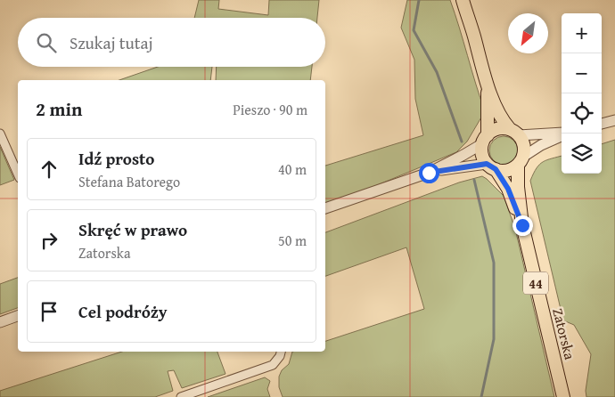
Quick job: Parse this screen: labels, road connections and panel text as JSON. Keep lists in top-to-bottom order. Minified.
{"streets":{"main road":["44","Zatorska"]},"crossings":[["44","Zatorska"]],"north":"bottom left","page":{"map_buttons":["+","−"],"search":"Szukaj tutaj","heading":["2 min","Pieszo · 90 m"],"list":[["Idź prosto","Stefana Batorego","40 m"],["Skręć w prawo","Zatorska","50 m"],"Cel podróży"]}}
